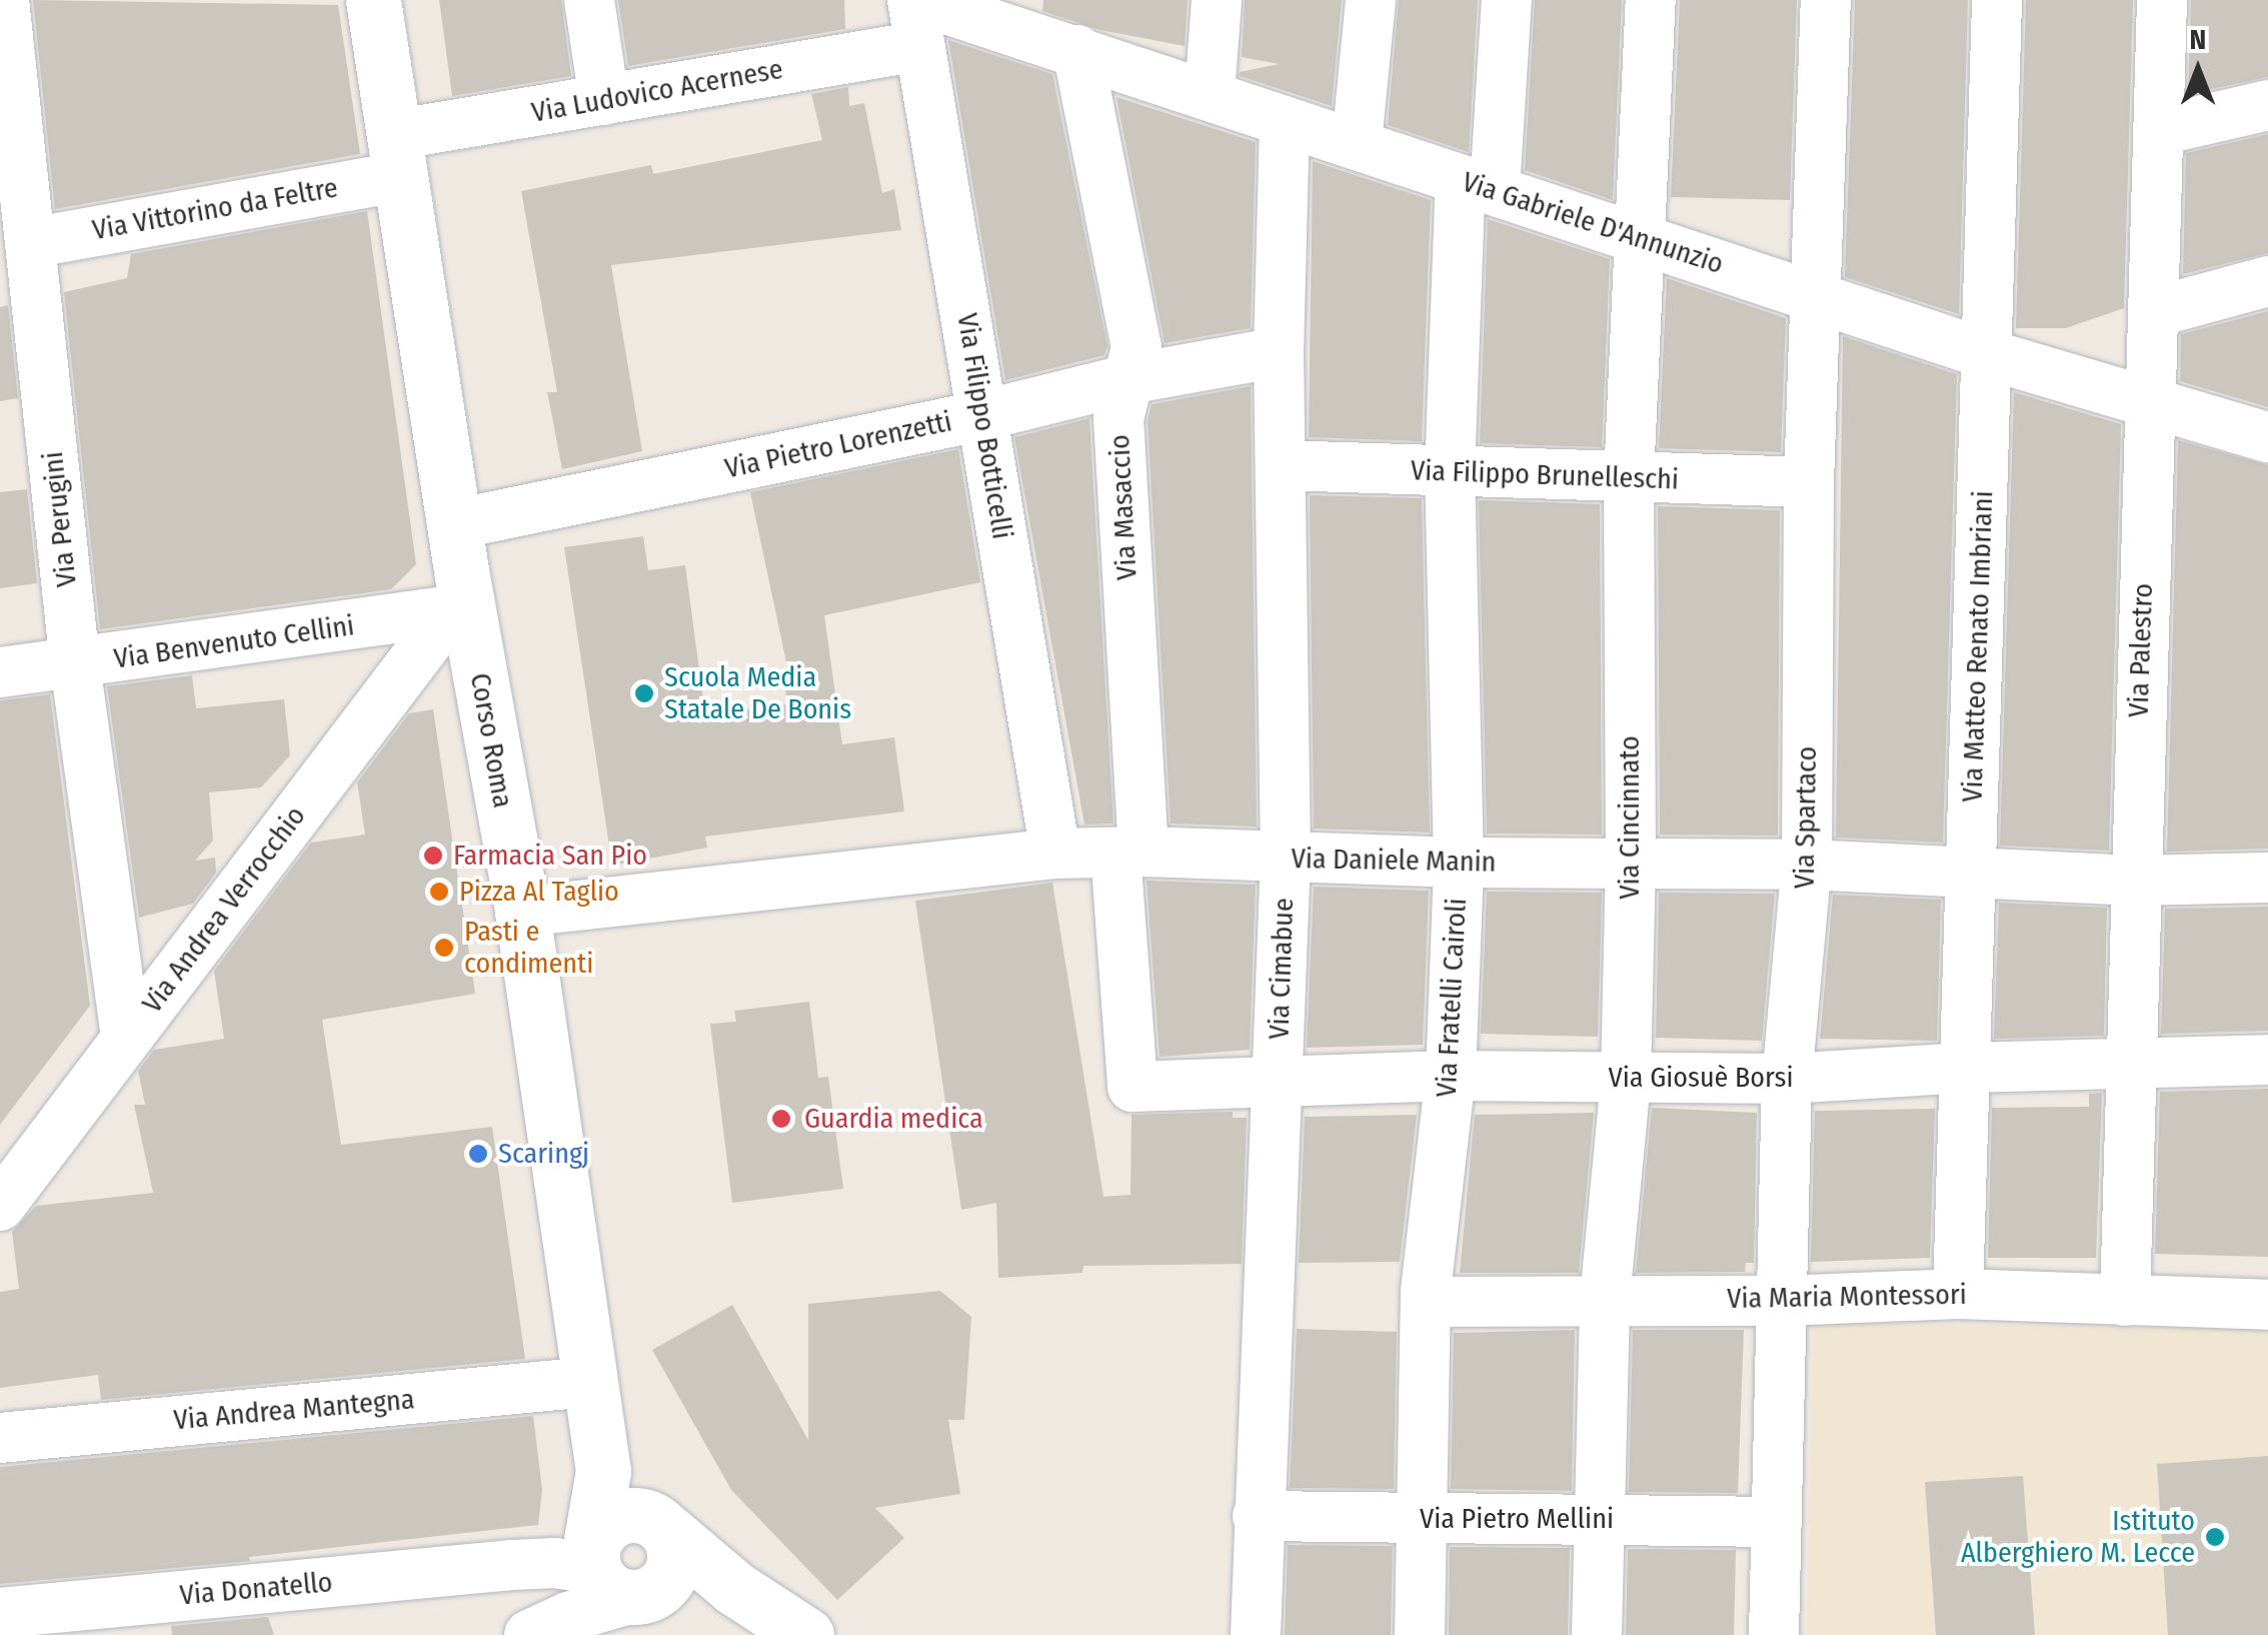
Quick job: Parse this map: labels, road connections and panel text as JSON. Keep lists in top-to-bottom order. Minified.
{"streets":{"main road":["Corso Roma"],"street":["Via Ludovico Acernese","Via Vittorino da Feltre","Via Gabriele D'Annunzio","Via Filippo Botticelli","Via Pietro Lorenzetti","Via Filippo Brunelleschi","Via Masaccio","Via Perugini","Via Benvenuto Cellini","Via Matteo Renato Imbriani","Via Palestro","Via Cincinnato","Via Spartaco","Via Daniele Manin","Via Andrea Verrocchio","Via Cimabue","Via Fratelli Cairoli","Via Giosuè Borsi","Via Maria Montessori","Via Andrea Mantegna","Via Pietro Mellini","Via Donatello"]},"crossings":[["Via Ludovico Acernese","Via Vittorino da Feltre"],["Via Ludovico Acernese","Via Gabriele D'Annunzio"],["Via Ludovico Acernese","Via Filippo Botticelli"],["Via Ludovico Acernese","Corso Roma"],["Via Vittorino da Feltre","Via Perugini"],["Via Vittorino da Feltre","Corso Roma"],["Via Gabriele D'Annunzio","Via Filippo Botticelli"],["Via Gabriele D'Annunzio","Via Masaccio"],["Via Gabriele D'Annunzio","Via Matteo Renato Imbriani"],["Via Gabriele D'Annunzio","Via Palestro"],["Via Gabriele D'Annunzio","Via Cincinnato"],["Via Gabriele D'Annunzio","Via Spartaco"],["Via Gabriele D'Annunzio","Via Cimabue"],["Via Gabriele D'Annunzio","Via Fratelli Cairoli"],["Via Filippo Botticelli","Via Pietro Lorenzetti"],["Via Filippo Botticelli","Via Daniele Manin"],["Via Pietro Lorenzetti","Via Masaccio"],["Via Pietro Lorenzetti","Corso Roma"],["Via Pietro Lorenzetti","Via Cimabue"],["Via Filippo Brunelleschi","Via Cincinnato"],["Via Filippo Brunelleschi","Via Spartaco"],["Via Filippo Brunelleschi","Via Cimabue"],["Via Filippo Brunelleschi","Via Fratelli Cairoli"],["Via Masaccio","Via Daniele Manin"],["Via Masaccio","Via Giosuè Borsi"],["Via Perugini","Via Benvenuto Cellini"],["Via Perugini","Via Andrea Verrocchio"],["Via Benvenuto Cellini","Corso Roma"],["Via Benvenuto Cellini","Via Andrea Verrocchio"],["Via Matteo Renato Imbriani","Via Daniele Manin"],["Via Matteo Renato Imbriani","Via Giosuè Borsi"],["Via Matteo Renato Imbriani","Via Maria Montessori"],["Via Palestro","Via Daniele Manin"],["Via Palestro","Via Giosuè Borsi"],["Via Palestro","Via Maria Montessori"],["Corso Roma","Via Daniele Manin"],["Corso Roma","Via Andrea Verrocchio"],["Corso Roma","Via Andrea Mantegna"],["Via Cincinnato","Via Daniele Manin"],["Via Cincinnato","Via Giosuè Borsi"],["Via Cincinnato","Via Maria Montessori"],["Via Cincinnato","Via Pietro Mellini"],["Via Spartaco","Via Daniele Manin"],["Via Spartaco","Via Giosuè Borsi"],["Via Spartaco","Via Maria Montessori"],["Via Spartaco","Via Pietro Mellini"],["Via Daniele Manin","Via Cimabue"],["Via Daniele Manin","Via Fratelli Cairoli"],["Via Daniele Manin","Via Giosuè Borsi"],["Via Cimabue","Via Giosuè Borsi"],["Via Cimabue","Via Pietro Mellini"],["Via Fratelli Cairoli","Via Giosuè Borsi"],["Via Fratelli Cairoli","Via Maria Montessori"],["Via Fratelli Cairoli","Via Pietro Mellini"]],"places":["Scuola Media Statale De Bonis","Farmacia San Pio","Pizza Al Taglio","Pasti e condimenti","Guardia medica","Scaringj","Istituto Alberghiero M. Lecce"],"north":"top"}
